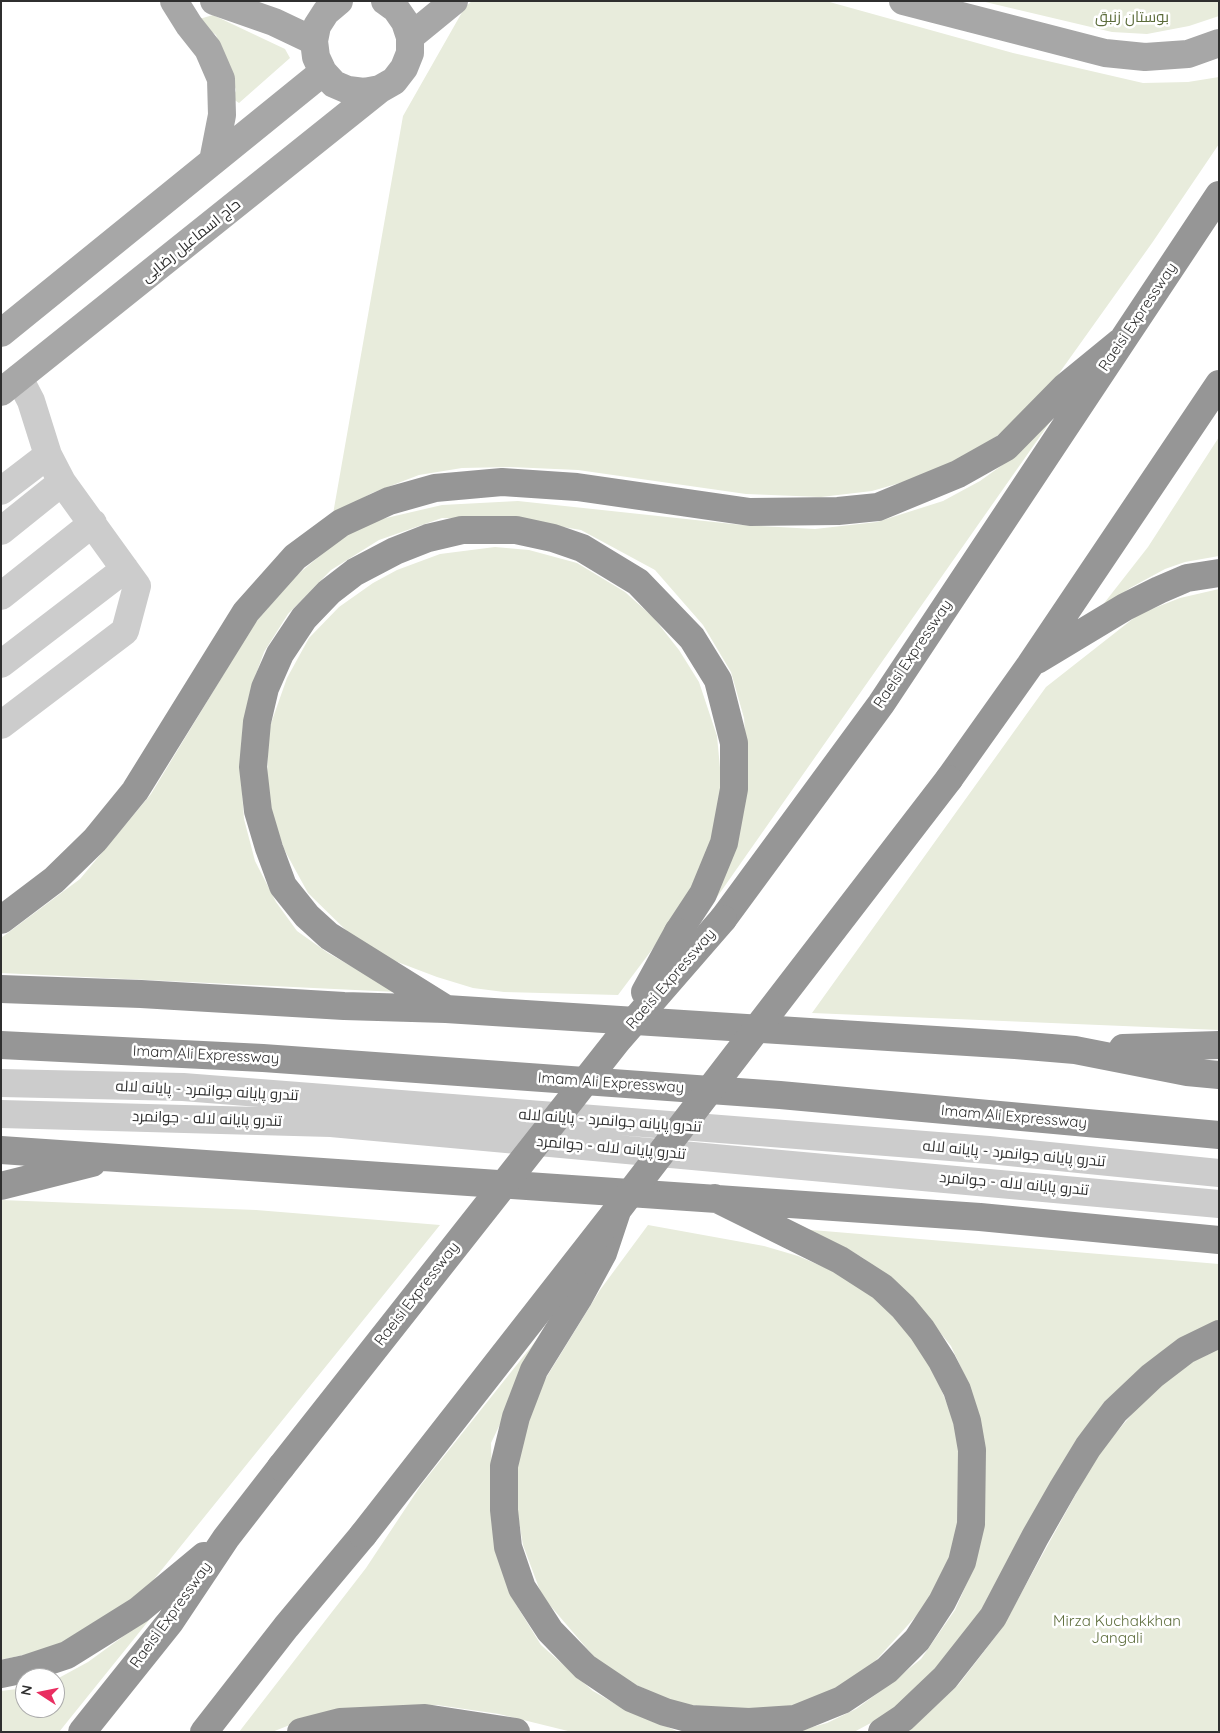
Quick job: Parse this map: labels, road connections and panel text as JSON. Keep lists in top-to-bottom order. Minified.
{"streets":{"highway":["Raeisi Expressway","Imam Ali Expressway"],"main road":["حاج اسماعیل رضایی"],"lane":["تندرو پایانه جوانمرد - پایانه لاله","تندرو پایانه لاله - جوانمرد"]},"parks":["بوستان زنبق","Mirza Kuchakkhan Jangali"],"north":"left"}
